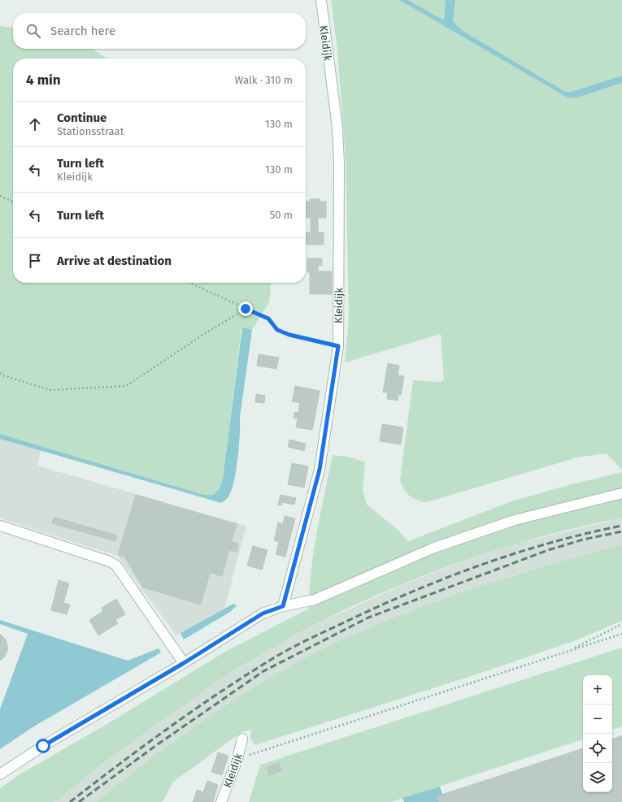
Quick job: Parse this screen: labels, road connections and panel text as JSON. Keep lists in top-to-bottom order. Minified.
{"streets":{"street":["Kleidijk"]},"page":{"search":"Search here","heading":["4 min","Walk · 310 m"],"list":[["Continue","Stationsstraat","130 m"],["Turn left","Kleidijk","130 m"],["Turn left","50 m"],"Arrive at destination"],"map_buttons":["+","−"]}}
